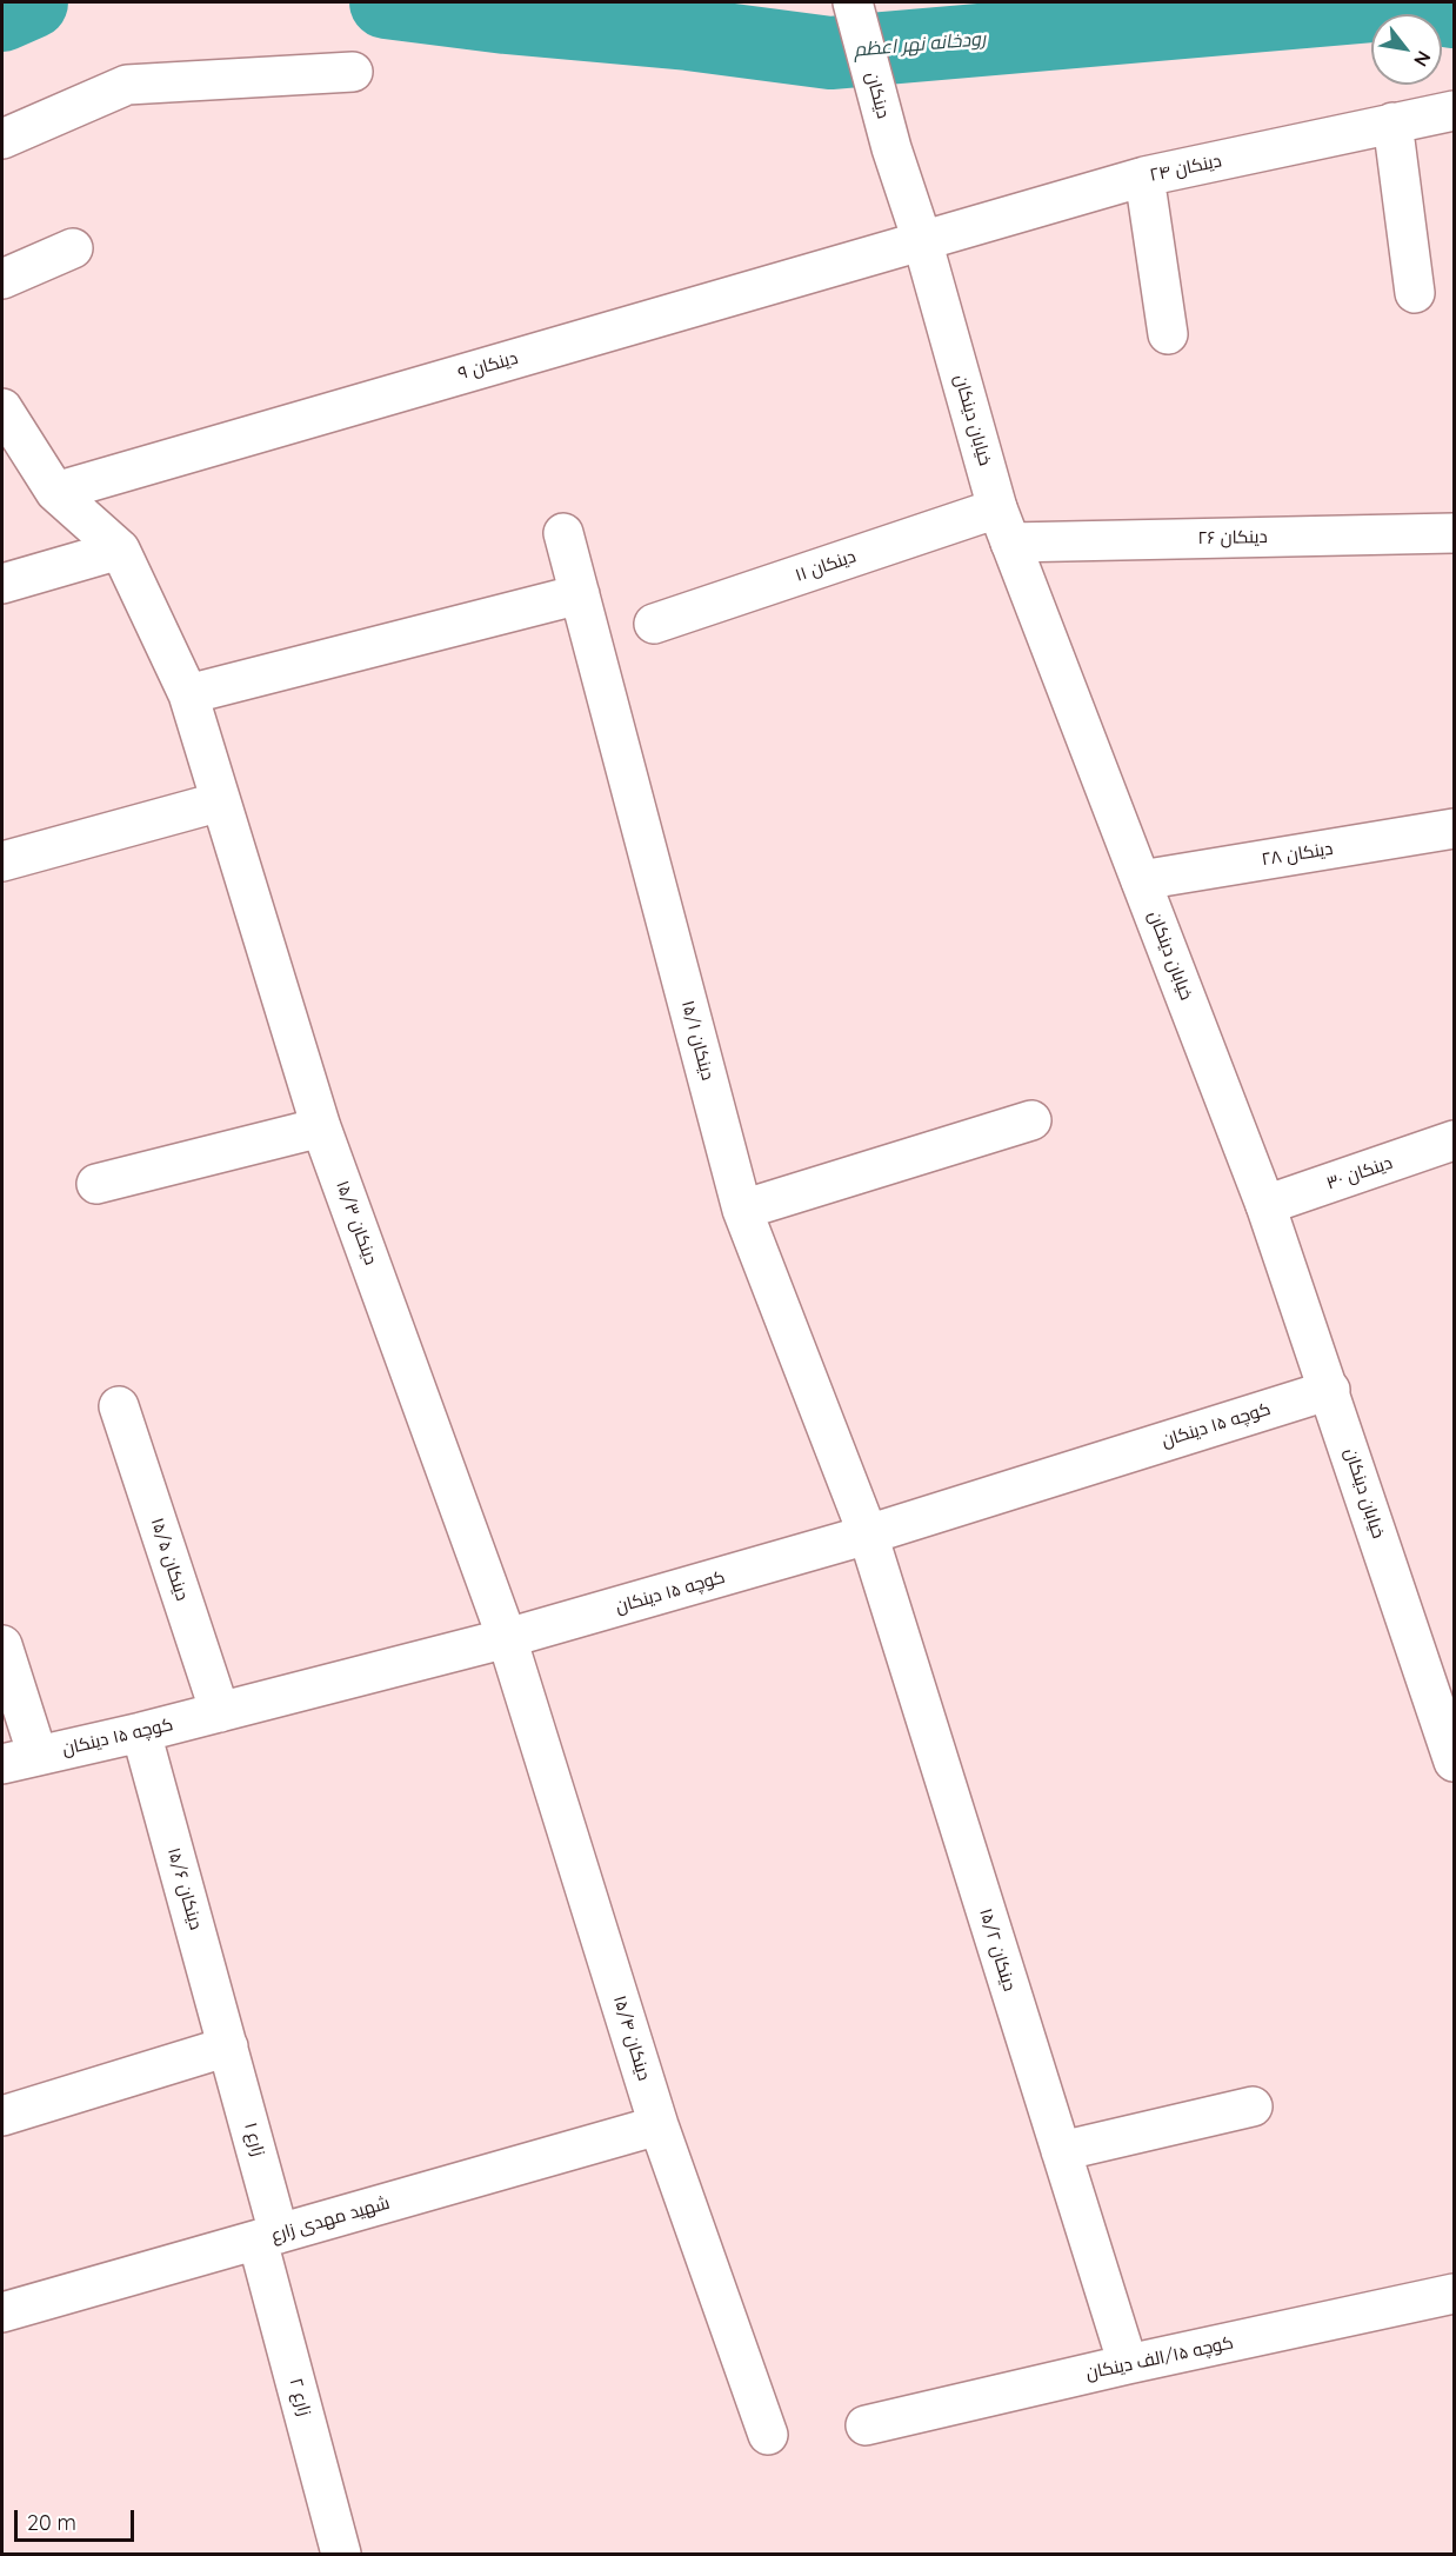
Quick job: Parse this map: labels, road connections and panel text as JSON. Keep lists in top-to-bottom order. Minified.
{"streets":{"street":["دینکان","۲۴ دینکان","۹ دینکان","خیابان دینکان","۲۶ دینکان","۱۱ دینکان","۲۸ دینکان","۱۵/۱ دینکان","۳۰ دینکان","۱۵/۳ دینکان","کوچه ۱۵ دینکان","۱۵/۵ دینکان","۱۵/۶ دینکان","۱۵/۲ دینکان","۱۵/۴ دینکان","۱ زارع","شهید مهدی زارع","کوچه ۱۵/الف دینکان","۲ زارع"]},"crossings":[["دینکان","خیابان دینکان"],["۲۴ دینکان","۹ دینکان"],["۲۴ دینکان","خیابان دینکان"],["۹ دینکان","خیابان دینکان"],["خیابان دینکان","۲۶ دینکان"],["خیابان دینکان","۱۱ دینکان"],["خیابان دینکان","۲۸ دینکان"],["خیابان دینکان","۳۰ دینکان"],["خیابان دینکان","کوچه ۱۵ دینکان"],["۲۶ دینکان","۱۱ دینکان"],["۱۵/۱ دینکان","کوچه ۱۵ دینکان"],["۱۵/۱ دینکان","۱۵/۲ دینکان"],["۱۵/۳ دینکان","کوچه ۱۵ دینکان"],["۱۵/۳ دینکان","۱۵/۴ دینکان"],["کوچه ۱۵ دینکان","۱۵/۵ دینکان"],["کوچه ۱۵ دینکان","۱۵/۶ دینکان"],["کوچه ۱۵ دینکان","۱۵/۲ دینکان"],["کوچه ۱۵ دینکان","۱۵/۴ دینکان"],["۱۵/۶ دینکان","۱ زارع"],["۱۵/۲ دینکان","کوچه ۱۵/الف دینکان"],["۱۵/۴ دینکان","شهید مهدی زارع"],["۱ زارع","شهید مهدی زارع"],["۱ زارع","۲ زارع"],["شهید مهدی زارع","۲ زارع"]],"water":["رودخانه نهر اعظم"],"scale_bar":"20 m","north":"bottom right"}
